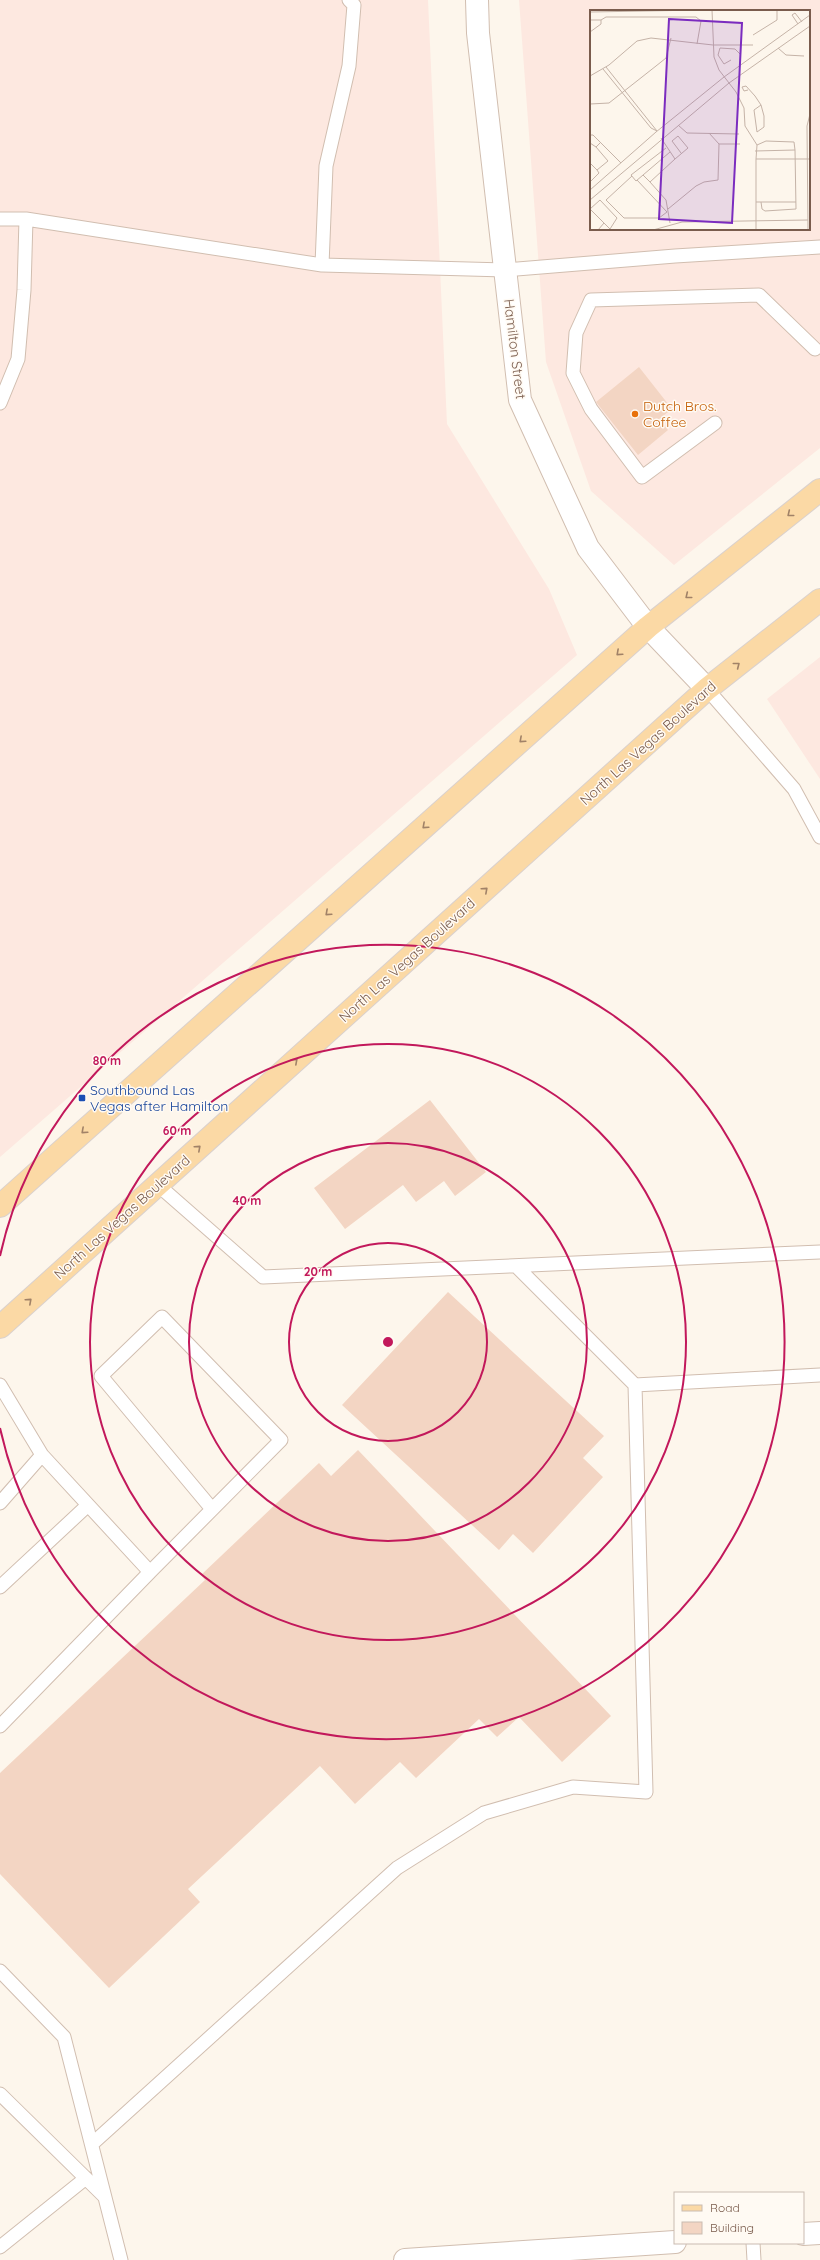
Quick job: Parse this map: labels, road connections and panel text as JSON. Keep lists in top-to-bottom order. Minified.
{"streets":{"main road":["North Las Vegas Boulevard"],"street":["Hamilton Street"]},"crossings":[["Hamilton Street","North Las Vegas Boulevard"]],"places":{"other":["Dutch Bros. Coffee"],"transit":["Southbound Las Vegas after Hamilton"]},"legend":["Road","Building"],"rings":["80 m","60 m","40 m","20 m"]}
